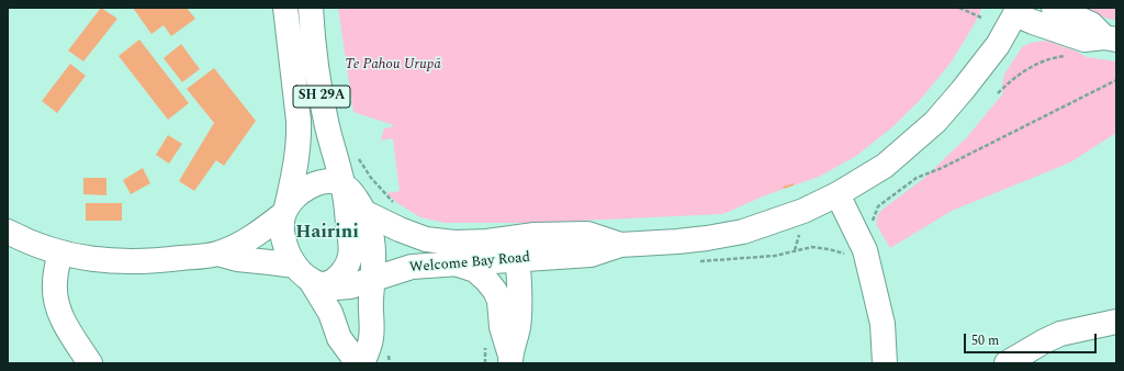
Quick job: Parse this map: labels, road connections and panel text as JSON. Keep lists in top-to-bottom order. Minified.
{"streets":{"main road":["SH 29A","Welcome Bay Road"]},"crossings":[["SH 29A","Welcome Bay Road"]],"districts":["Hairini"],"parks":["Te Pahou Urupā"],"scale_bar":"50 m"}
